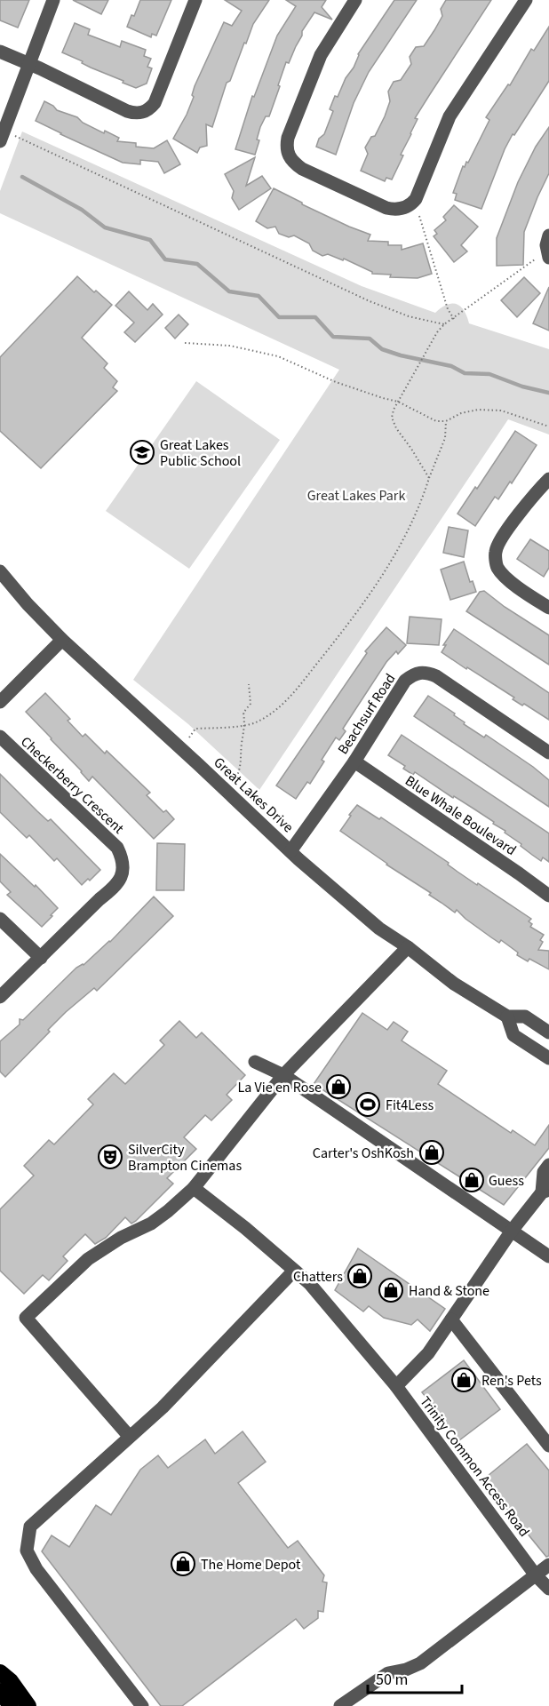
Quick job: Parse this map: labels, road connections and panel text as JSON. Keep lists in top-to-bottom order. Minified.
{"streets":{"street":["Beachsurf Road","Checkerberry Crescent","Great Lakes Drive","Blue Whale Boulevard","Trinity Common Access Road"]},"crossings":[["Beachsurf Road","Great Lakes Drive"],["Beachsurf Road","Blue Whale Boulevard"]],"parks":["Great Lakes Park"],"places":{"school or university":["Great Lakes Public School"],"shop":["La Vie en Rose","Carter's OshKosh","Guess","Chatters","Hand & Stone","Ren's Pets","The Home Depot"],"sports":["Fit4Less"],"theatre":["SilverCity Brampton Cinemas"]},"scale_bar":"50 m"}
